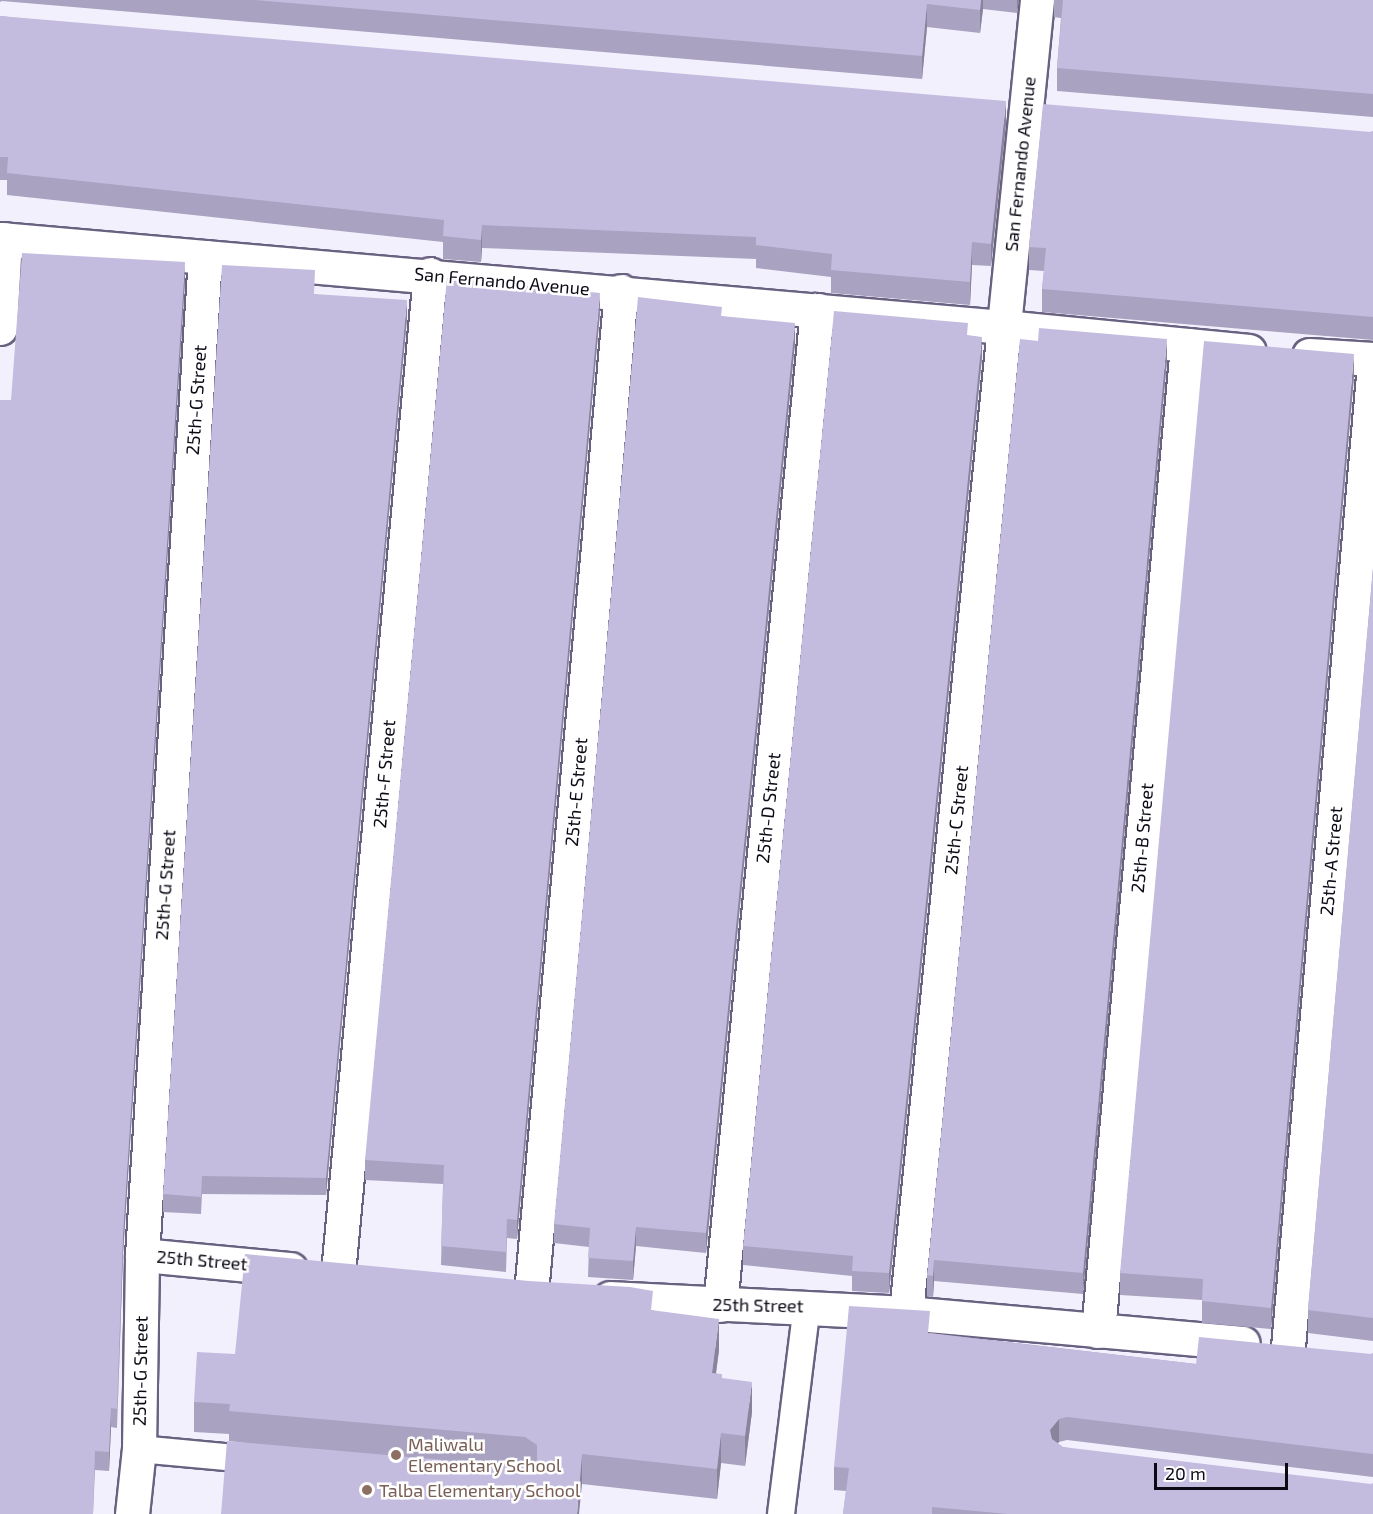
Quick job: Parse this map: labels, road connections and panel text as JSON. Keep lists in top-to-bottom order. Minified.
{"streets":{"street":["San Fernando Avenue","25th-G Street","25th-F Street","25th-E Street","25th-D Street","25th-C Street","25th-B Street","25th-A Street","25th Street"]},"crossings":[["San Fernando Avenue","25th-G Street"],["San Fernando Avenue","25th-F Street"],["San Fernando Avenue","25th-E Street"],["San Fernando Avenue","25th-D Street"],["San Fernando Avenue","25th-C Street"],["San Fernando Avenue","25th-B Street"],["25th-G Street","25th Street"],["25th-F Street","25th Street"],["25th-E Street","25th Street"],["25th-D Street","25th Street"],["25th-C Street","25th Street"],["25th-B Street","25th Street"],["25th-A Street","25th Street"]],"places":["Maliwalu Elementary School","Talba Elementary School"],"scale_bar":"20 m"}
